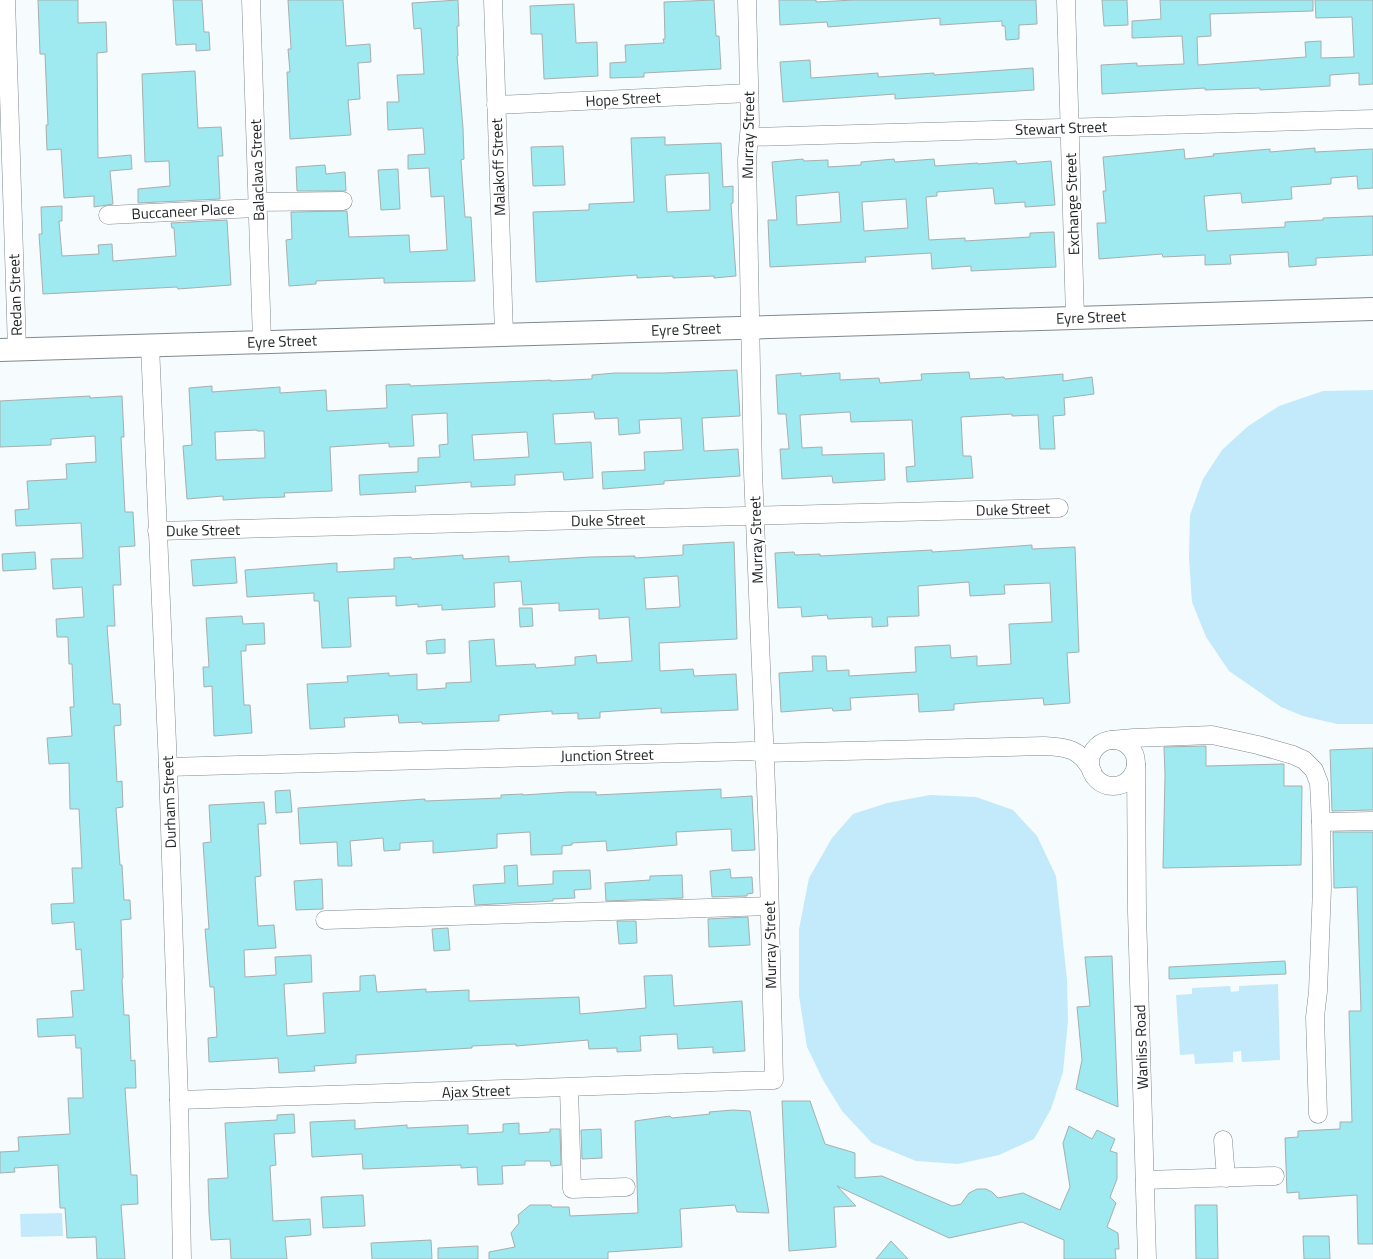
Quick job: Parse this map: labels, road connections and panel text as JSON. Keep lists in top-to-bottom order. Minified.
{"streets":{"main road":["Eyre Street"],"street":["Hope Street","Stewart Street","Murray Street","Malakoff Street","Balaclava Street","Exchange Street","Buccaneer Place","Redan Street","Duke Street","Junction Street","Durham Street","Wanliss Road","Ajax Street"]},"crossings":[["Hope Street","Murray Street"],["Hope Street","Malakoff Street"],["Stewart Street","Murray Street"],["Stewart Street","Exchange Street"],["Murray Street","Eyre Street"],["Murray Street","Duke Street"],["Murray Street","Junction Street"],["Murray Street","Ajax Street"],["Malakoff Street","Eyre Street"],["Balaclava Street","Buccaneer Place"],["Balaclava Street","Eyre Street"],["Exchange Street","Eyre Street"],["Redan Street","Eyre Street"],["Eyre Street","Durham Street"],["Duke Street","Durham Street"],["Junction Street","Durham Street"],["Junction Street","Wanliss Road"],["Durham Street","Ajax Street"]]}
